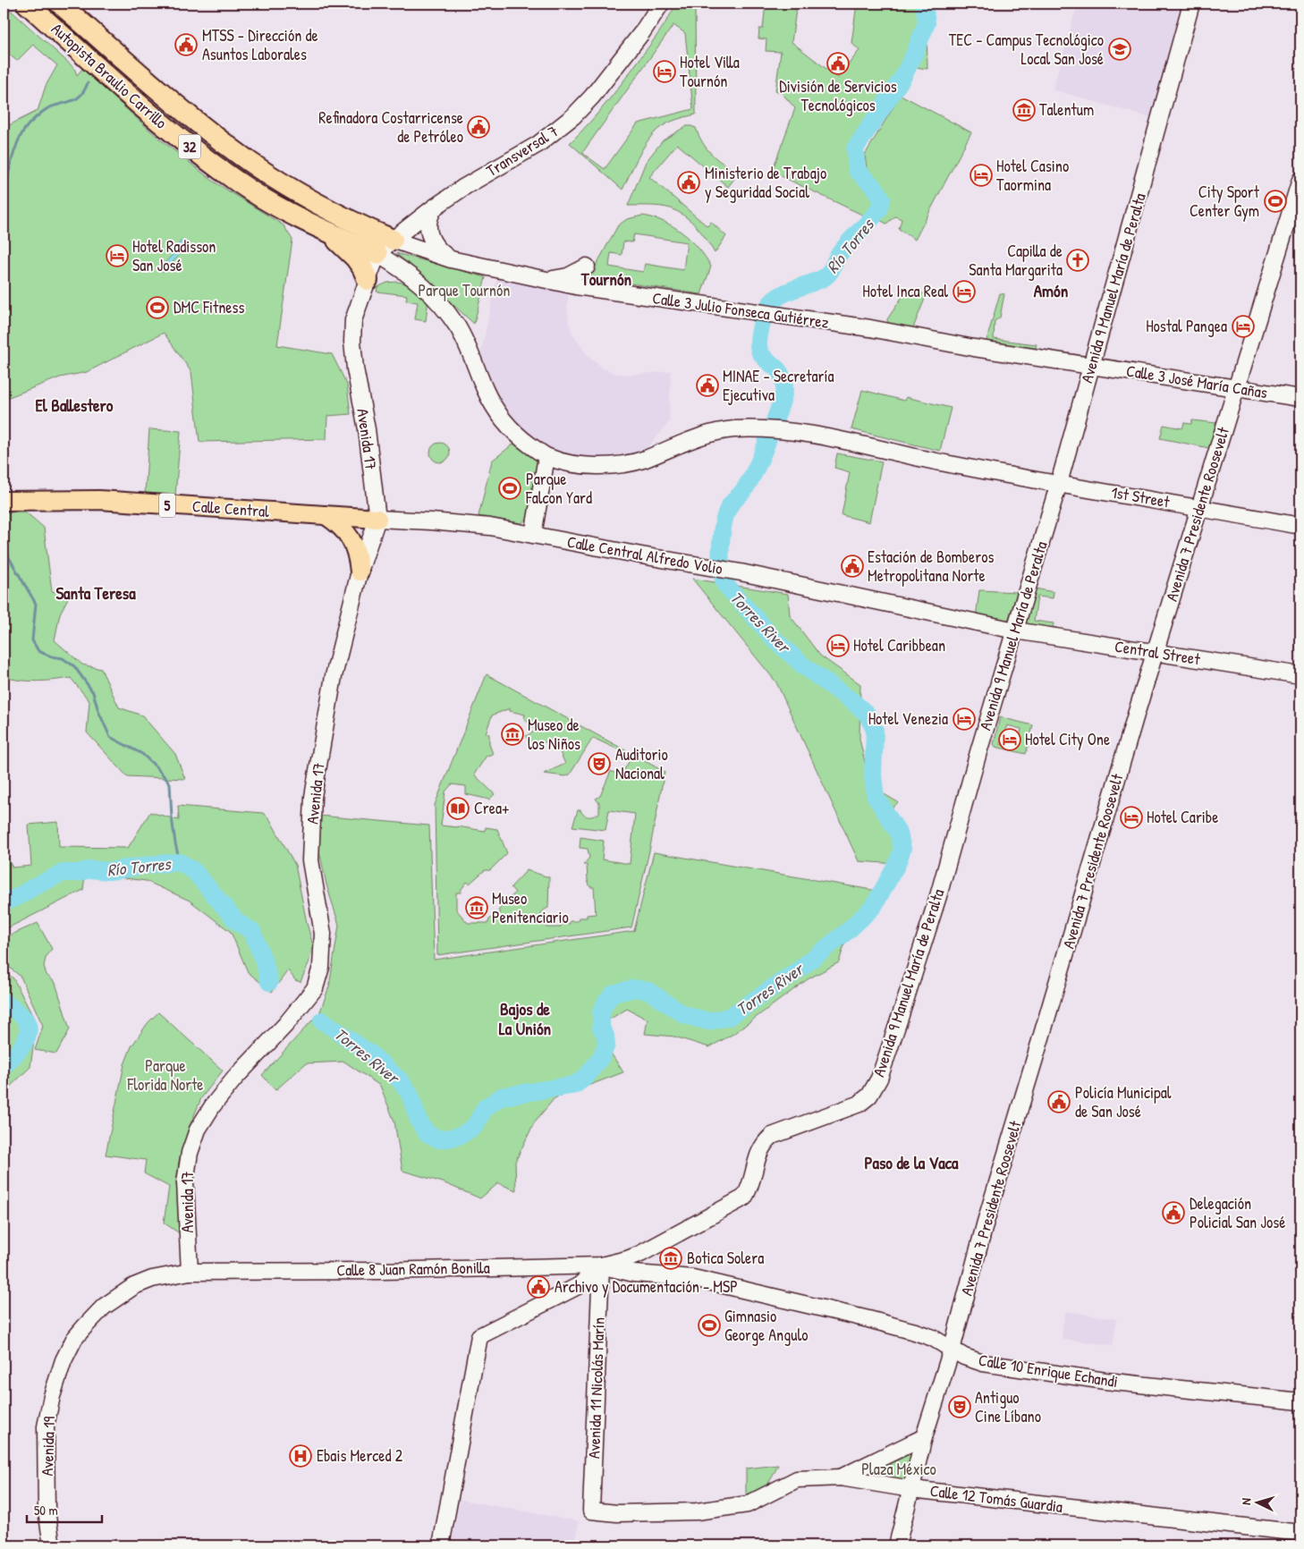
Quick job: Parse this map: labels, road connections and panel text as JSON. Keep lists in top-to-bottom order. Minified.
{"streets":{"highway":["Autopista Braulio Carrillo","32"],"main road":["5","Calle Central"],"street":["Transversal 7","Avenida 9 Manuel María de Peralta","Calle 3 Julio Fonseca Gutiérrez","Calle 3 José María Cañas","Avenida 17","1st Street","Avenida 7 Presidente Roosevelt","Calle Central Alfredo Volio","Central Street","Calle 8 Juan Ramón Bonilla","Calle 10 Enrique Echandi","Avenida 11 Nicolás Marín","Avenida 19","Calle 12 Tomás Guardia"]},"crossings":[["Autopista Braulio Carrillo","Transversal 7"],["Autopista Braulio Carrillo","Calle 3 Julio Fonseca Gutiérrez"],["Transversal 7","Calle 3 Julio Fonseca Gutiérrez"],["Transversal 7","Avenida 17"],["Avenida 9 Manuel María de Peralta","Calle 3 Julio Fonseca Gutiérrez"],["Avenida 9 Manuel María de Peralta","Calle 3 José María Cañas"],["Avenida 9 Manuel María de Peralta","1st Street"],["Avenida 9 Manuel María de Peralta","Calle Central Alfredo Volio"],["Avenida 9 Manuel María de Peralta","Central Street"],["Avenida 9 Manuel María de Peralta","Calle 8 Juan Ramón Bonilla"],["Calle 3 Julio Fonseca Gutiérrez","Calle 3 José María Cañas"],["Calle 3 José María Cañas","Avenida 7 Presidente Roosevelt"],["Avenida 17","Calle Central"],["Avenida 17","Calle Central Alfredo Volio"],["Avenida 17","Calle 8 Juan Ramón Bonilla"],["1st Street","Avenida 7 Presidente Roosevelt"],["Calle Central","Calle Central Alfredo Volio"],["Avenida 7 Presidente Roosevelt","Central Street"],["Avenida 7 Presidente Roosevelt","Calle 10 Enrique Echandi"],["Avenida 7 Presidente Roosevelt","Calle 12 Tomás Guardia"],["Calle Central Alfredo Volio","Central Street"],["Calle 8 Juan Ramón Bonilla","Calle 10 Enrique Echandi"],["Calle 8 Juan Ramón Bonilla","Avenida 11 Nicolás Marín"],["Calle 8 Juan Ramón Bonilla","Avenida 19"],["Calle 10 Enrique Echandi","Avenida 11 Nicolás Marín"],["Avenida 11 Nicolás Marín","Calle 12 Tomás Guardia"]],"districts":["Tournón","Amón","El Ballestero","Santa Teresa","Bajos de La Unión","Paso de la Vaca"],"water":["Río Torres","Torres River"],"parks":["Parque Tournón","Parque Florida Norte","Plaza México"],"places":{"public building":["MTSS - Dirección de Asuntos Laborales","División de Servicios Tecnológicos","Refinadora Costarricense de Petróleo","Ministerio de Trabajo y Seguridad Social","MINAE - Secretaría Ejecutiva","Estación de Bomberos Metropolitana Norte","Policía Municipal de San José","Delegación Policial San José","Archivo y Documentación - MSP"],"school or university":["TEC - Campus Tecnológico Local San José"],"hotel":["Hotel Villa Tournón","Hotel Casino Taormina","Hotel Radisson San José","Hotel Inca Real","Hostal Pangea","Hotel Caribbean","Hotel Venezia","Hotel City One","Hotel Caribe"],"museum":["Talentum","Museo de los Niños","Museo Penitenciario","Botica Solera"],"sports":["City Sport Center Gym","DMC Fitness","Parque Falcon Yard","Gimnasio George Angulo"],"church":["Capilla de Santa Margarita"],"theatre":["Auditorio Nacional","Antiguo Cine Líbano"],"library":["Crea+"],"hospital":["Ebais Merced 2"]},"scale_bar":"50 m","north":"left"}
